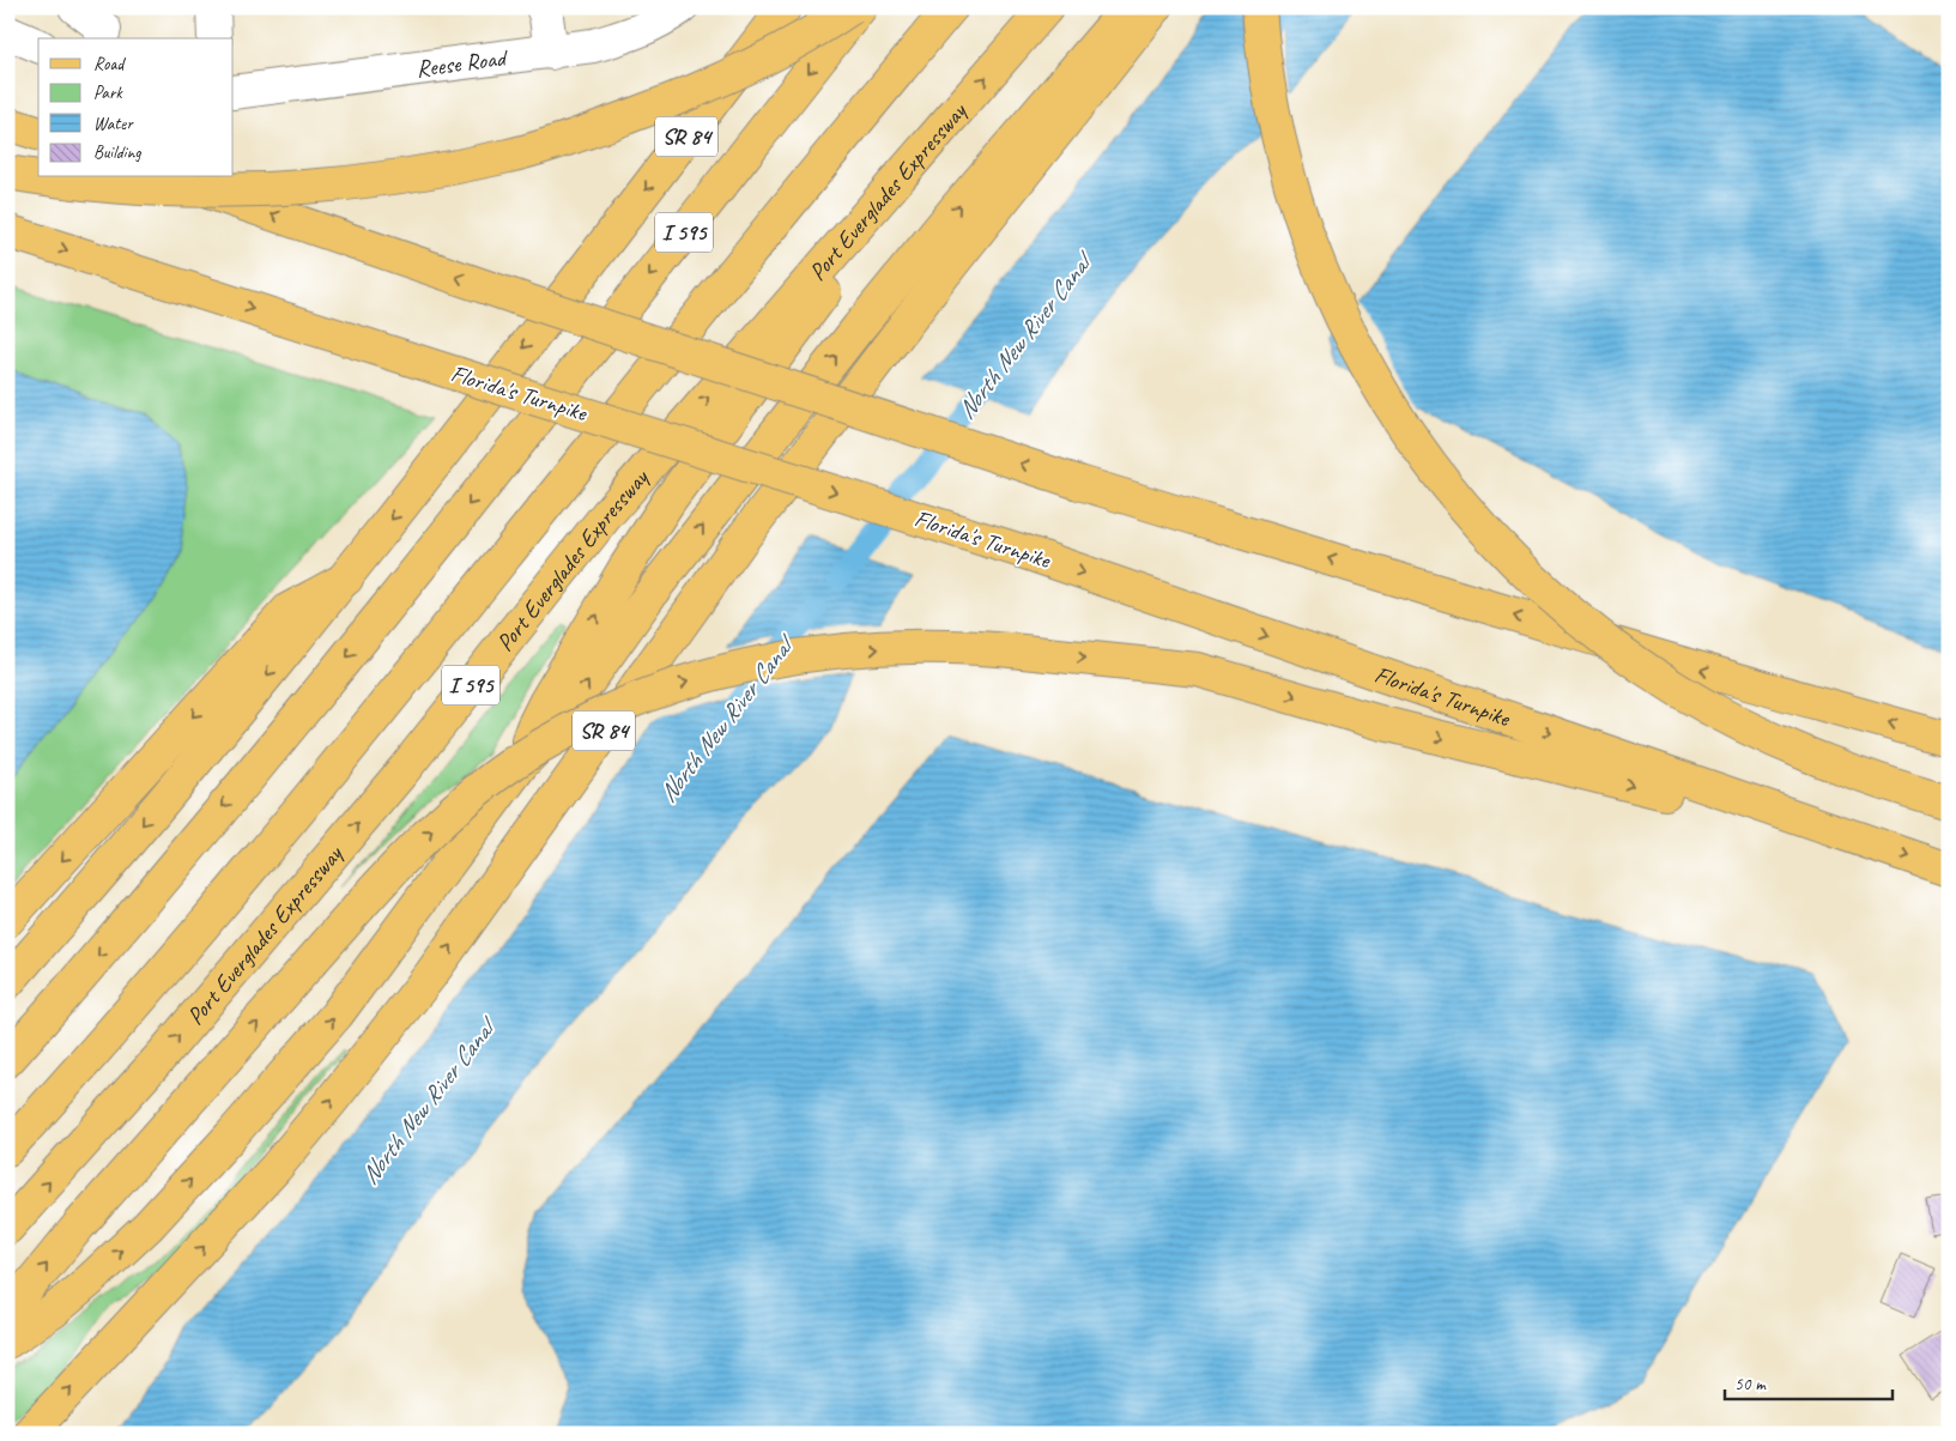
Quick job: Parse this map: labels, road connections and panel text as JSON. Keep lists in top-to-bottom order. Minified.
{"streets":{"main road":["SR 84","Port Everglades Expressway","I 595","Florida's Turnpike"],"street":["Reese Road"]},"water":["North New River Canal"],"legend":["Road","Park","Water","Building"],"scale_bar":"50 m"}
